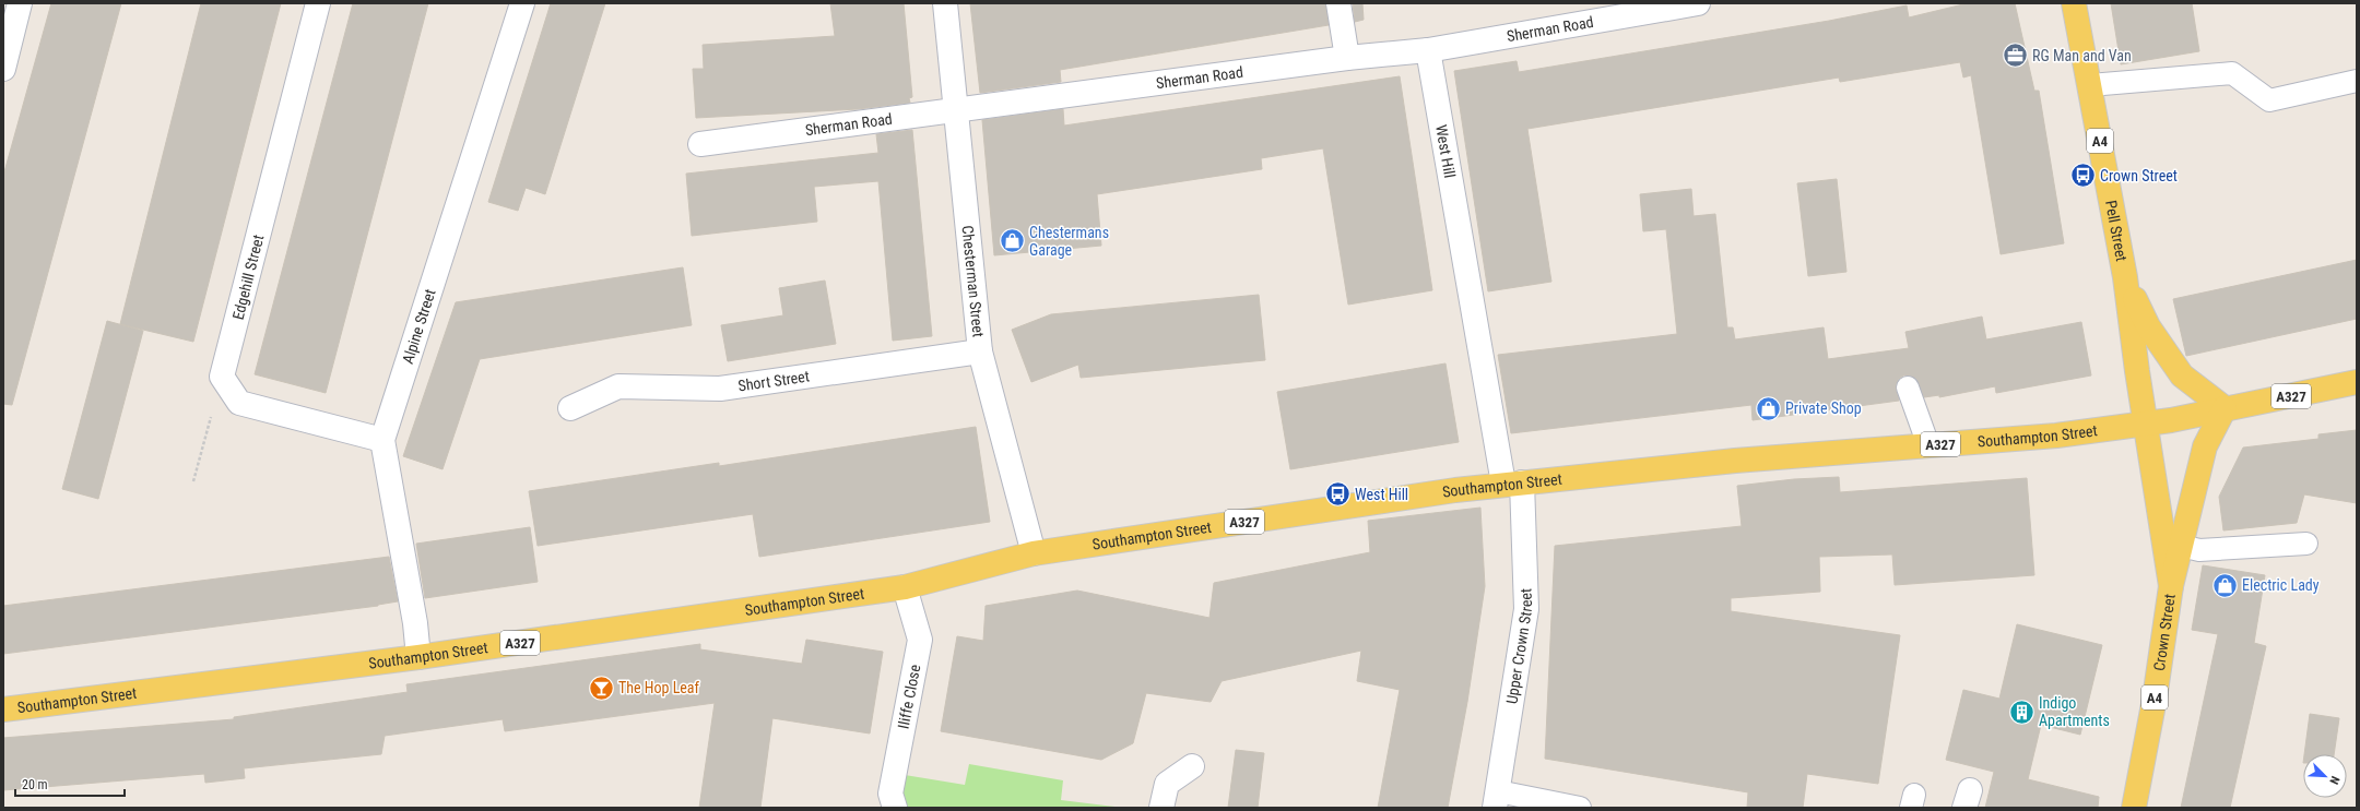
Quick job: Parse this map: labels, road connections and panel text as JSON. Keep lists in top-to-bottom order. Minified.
{"streets":{"main road":["A4","Pell Street","A327","Southampton Street","Crown Street"],"street":["Sherman Road","West Hill","Edgehill Street","Chesterman Street","Alpine Street","Short Street","Upper Crown Street","Iliffe Close"]},"crossings":[["Sherman Road","West Hill"],["Sherman Road","Chesterman Street"],["West Hill","Southampton Street"],["West Hill","Upper Crown Street"],["Pell Street","Southampton Street"],["Pell Street","Crown Street"],["Chesterman Street","Short Street"],["Chesterman Street","Southampton Street"],["Alpine Street","Southampton Street"],["Southampton Street","Crown Street"],["Southampton Street","Upper Crown Street"],["Southampton Street","Iliffe Close"]],"places":{"office":["RG Man and Van"],"bus stop":["Crown Street","West Hill"],"shop":["Chestermans Garage","Private Shop","Electric Lady"],"bar":["The Hop Leaf"],"building":["Indigo Apartments"]},"scale_bar":"20 m","north":"bottom right"}
